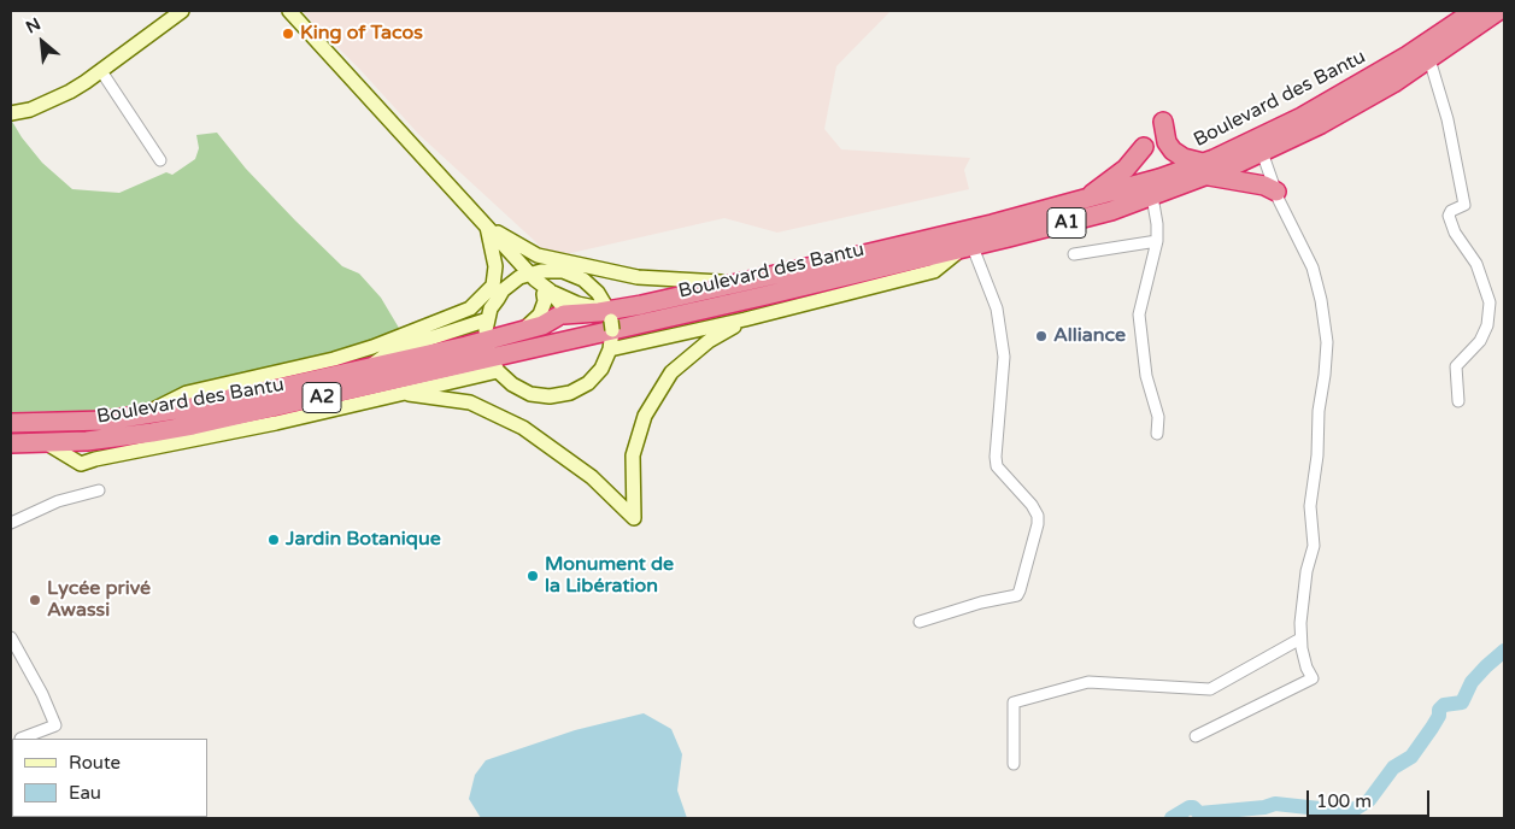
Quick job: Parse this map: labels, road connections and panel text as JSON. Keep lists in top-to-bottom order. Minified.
{"streets":{"highway":["Boulevard des Bantu","A1","A2"]},"places":["King of Tacos","Alliance","Jardin Botanique","Monument de la Libération","Lycée privé Awassi"],"legend":["Route","Eau"],"scale_bar":"100 m","north":"top left"}
